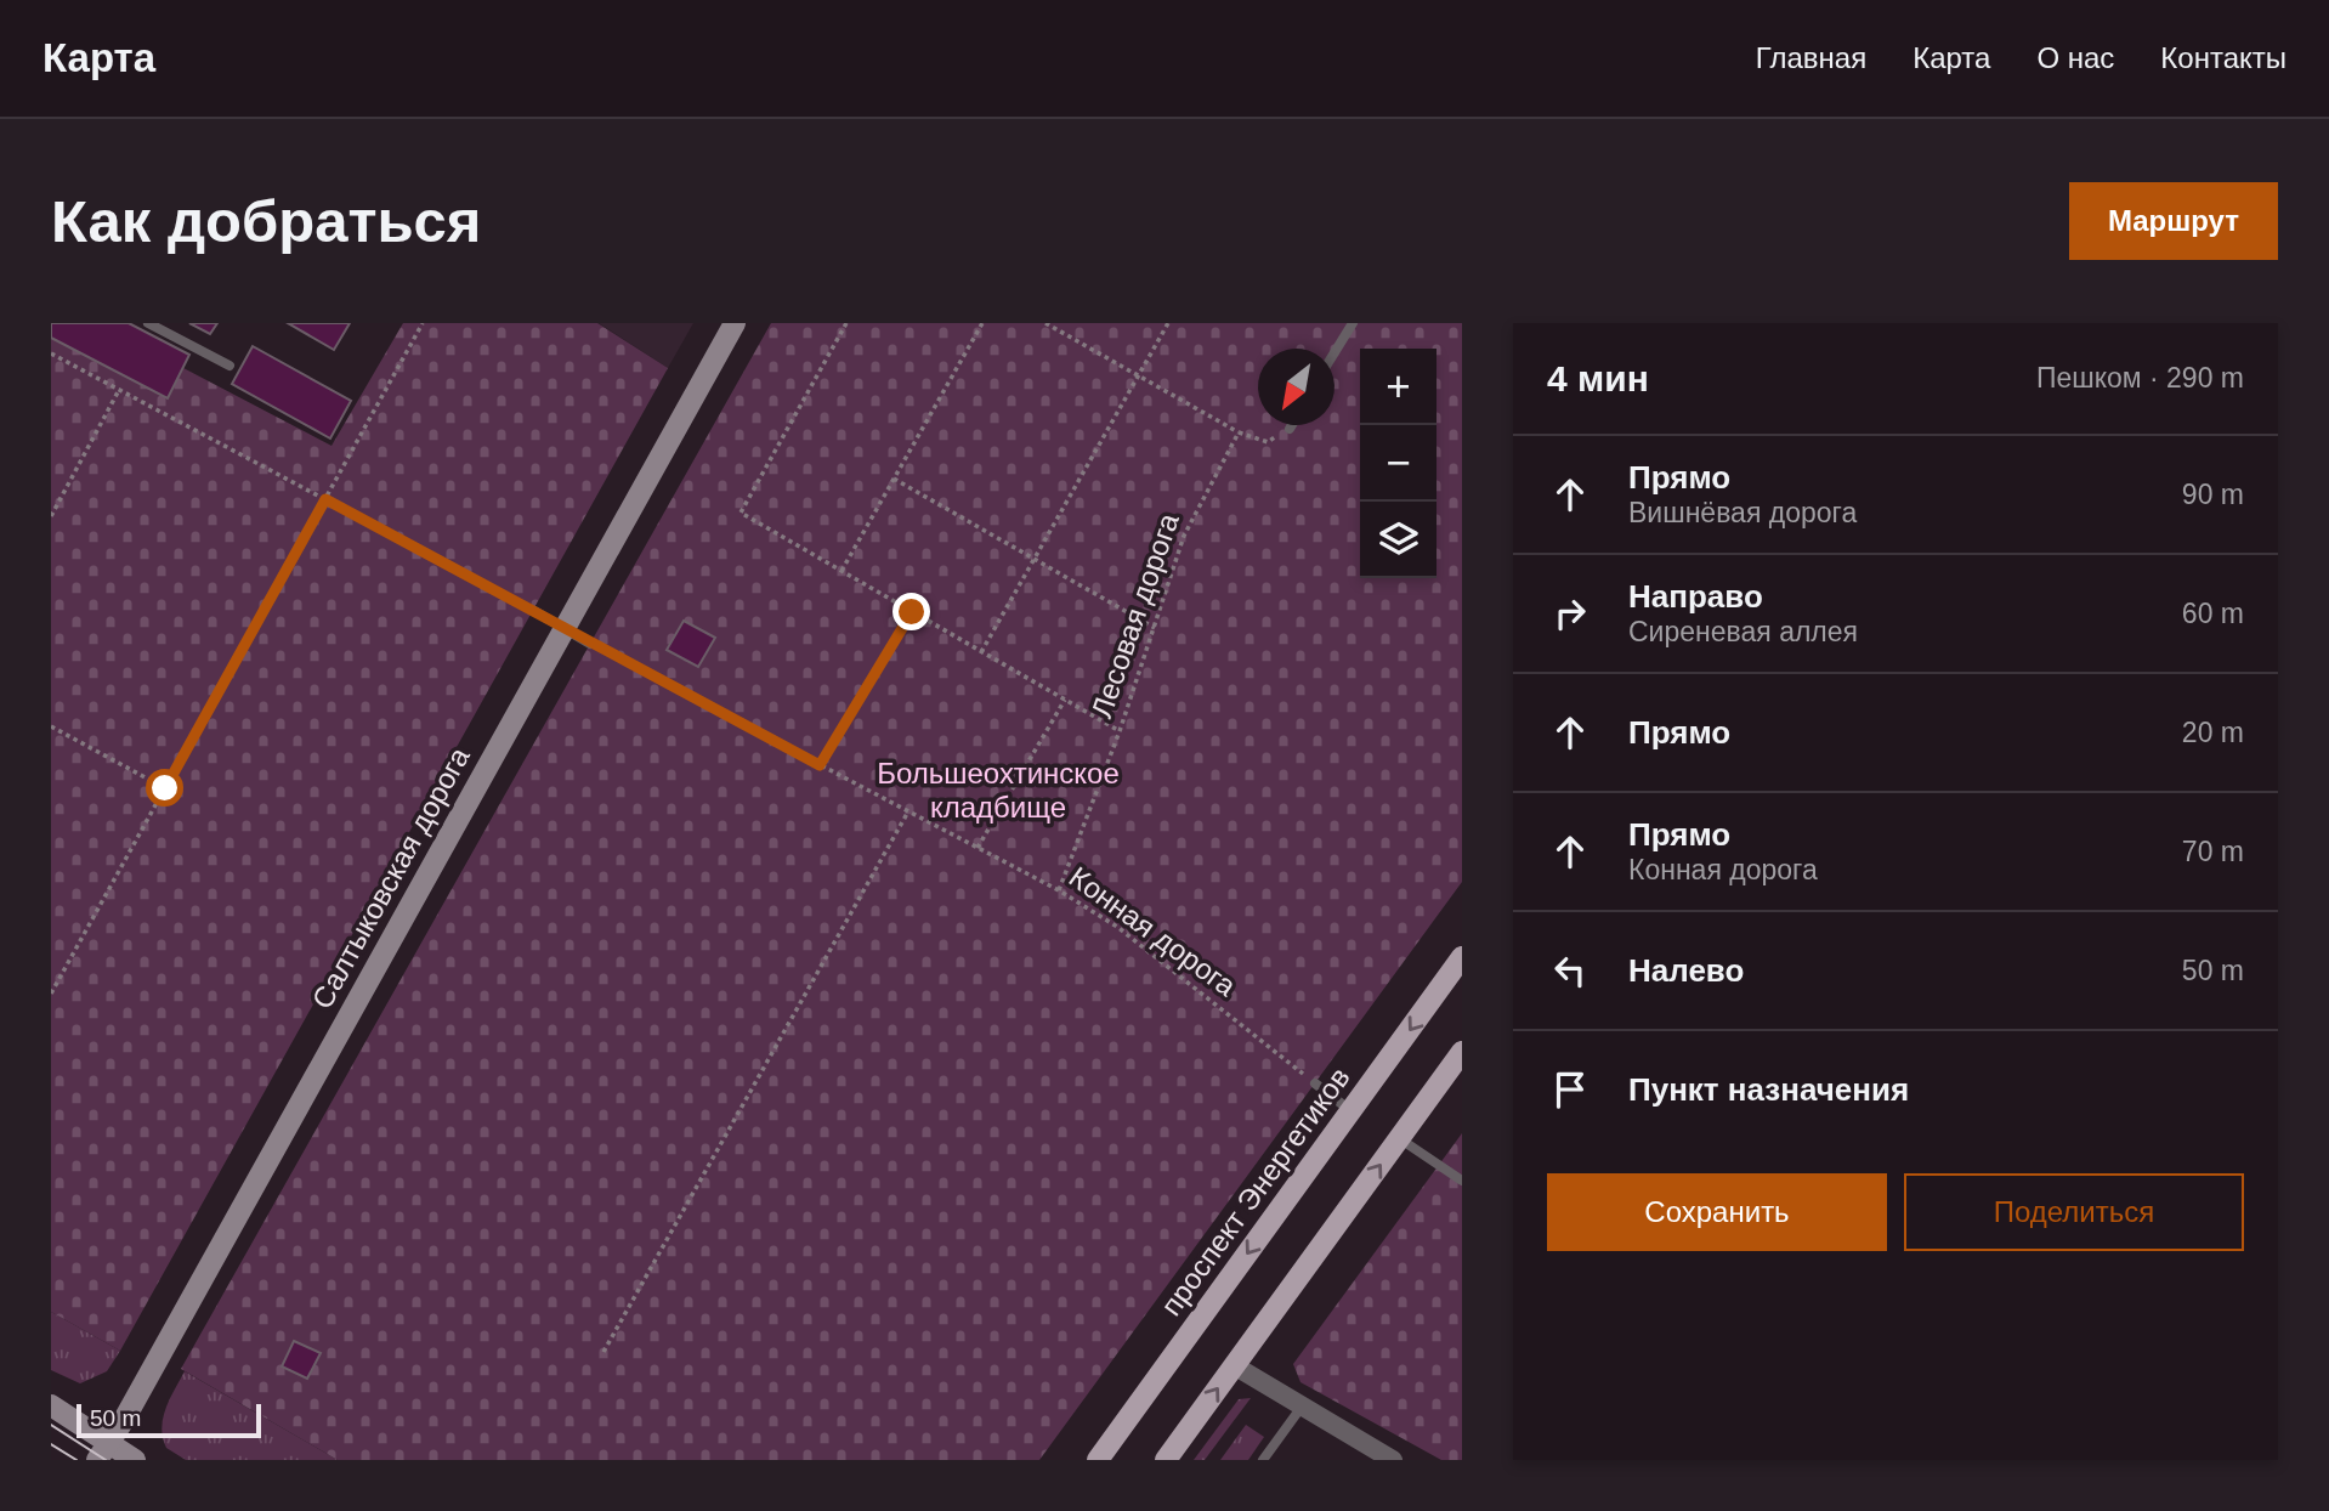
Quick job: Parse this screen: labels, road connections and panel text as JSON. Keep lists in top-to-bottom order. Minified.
{"streets":{"main road":["проспект Энергетиков"],"street":["Салтыковская дорога"],"path":["Лесовая дорога","Конная дорога"]},"crossings":[["Лесовая дорога","Конная дорога"]],"parks":["Большеохтинское кладбище"],"scale_bar":"50 m","north":"bottom left","page":{"header":"Карта","nav":["Главная","Карта","О нас","Контакты"],"buttons":["Маршрут",["Сохранить","Поделиться"]],"title":"Как добраться","heading":["4 мин","Пешком · 290 m"],"map_buttons":["+","−"],"list":[["Прямо","Вишнёвая дорога","90 m"],["Направо","Сиреневая аллея","60 m"],["Прямо","20 m"],["Прямо","Конная дорога","70 m"],["Налево","50 m"],"Пункт назначения"],"scale":"50 m"}}
